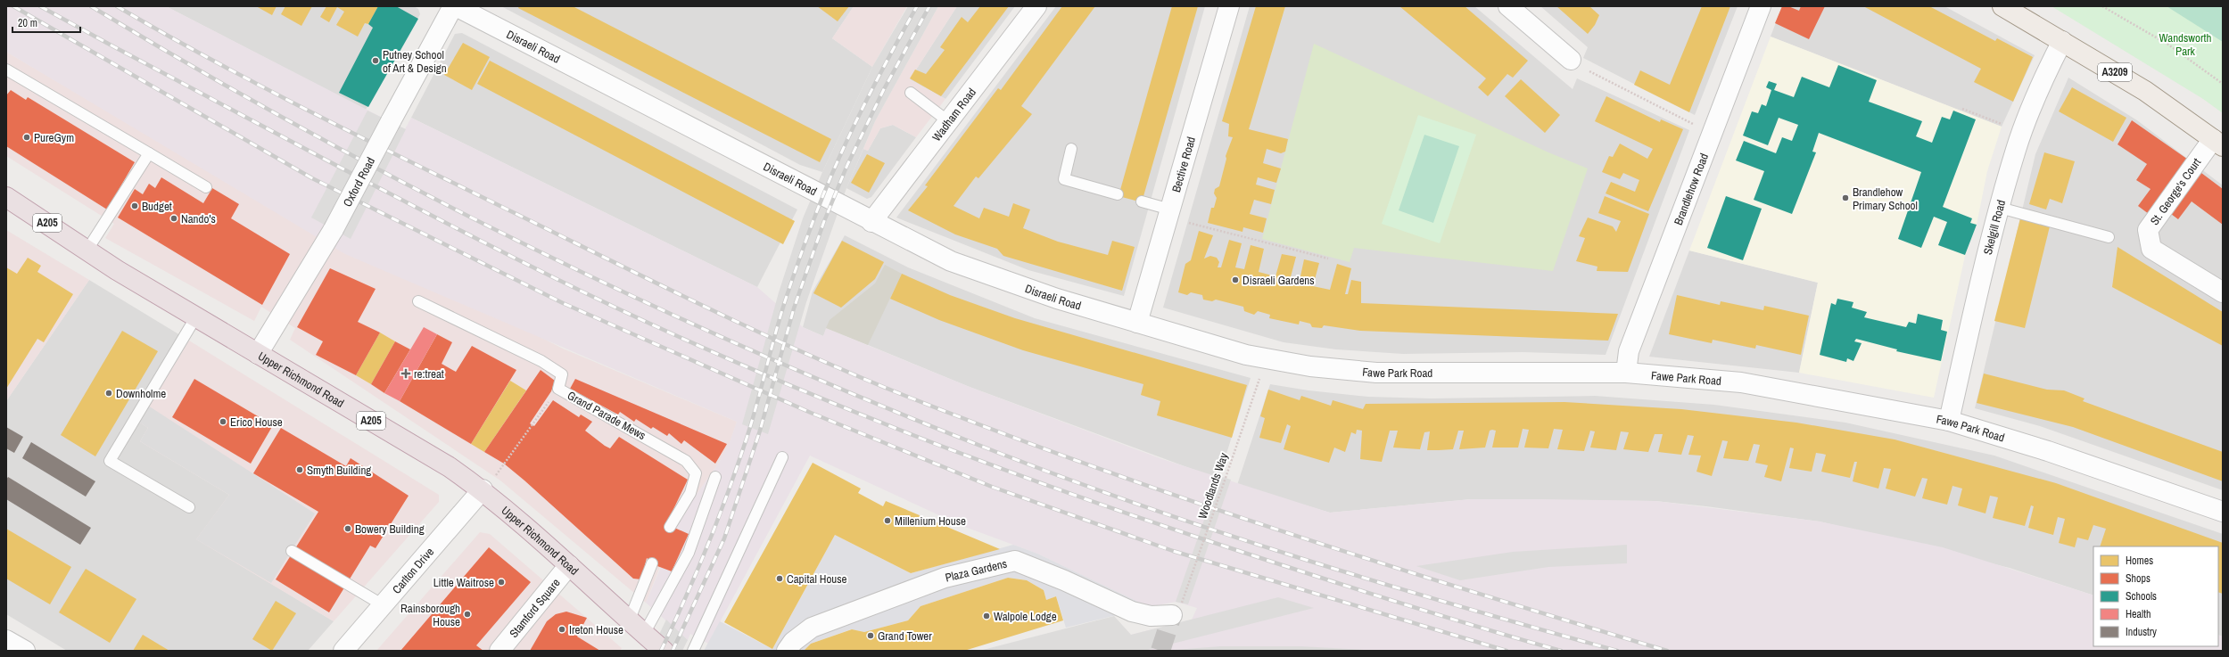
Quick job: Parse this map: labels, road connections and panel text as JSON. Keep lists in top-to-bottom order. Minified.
{"streets":{"highway":["A205","Upper Richmond Road"],"main road":["A3209"],"street":["Disraeli Road","Wadham Road","Bective Road","Oxford Road","Brandlehow Road","St. George's Court","Skelgill Road","Fawe Park Road","Carlton Drive","Plaza Gardens","Stamford Square"],"lane":["Grand Parade Mews"],"path":["Woodlands Way"]},"crossings":[["Disraeli Road","Wadham Road"],["Disraeli Road","Bective Road"],["Disraeli Road","Oxford Road"],["Disraeli Road","Fawe Park Road"],["A3209","St. George's Court"],["A3209","Skelgill Road"],["Bective Road","Fawe Park Road"],["Oxford Road","Upper Richmond Road"],["Brandlehow Road","Fawe Park Road"],["Skelgill Road","Fawe Park Road"],["Upper Richmond Road","Carlton Drive"],["Upper Richmond Road","Stamford Square"],["Woodlands Way","Plaza Gardens"]],"parks":["Wandsworth Park"],"places":{"other":["Putney School of Art & Design","PureGym","Brandlehow Primary School","Budget","Nando's","Disraeli Gardens","Downholme","Erico House","Smyth Building","Millenium House","Bowery Building","Capital House","Little Waitrose","Rainsborough House","Walpole Lodge","Ireton House","Grand Tower"],"health":["re:treat"]},"legend":["Homes","Shops","Schools","Health","Industry"],"scale_bar":"20 m"}
